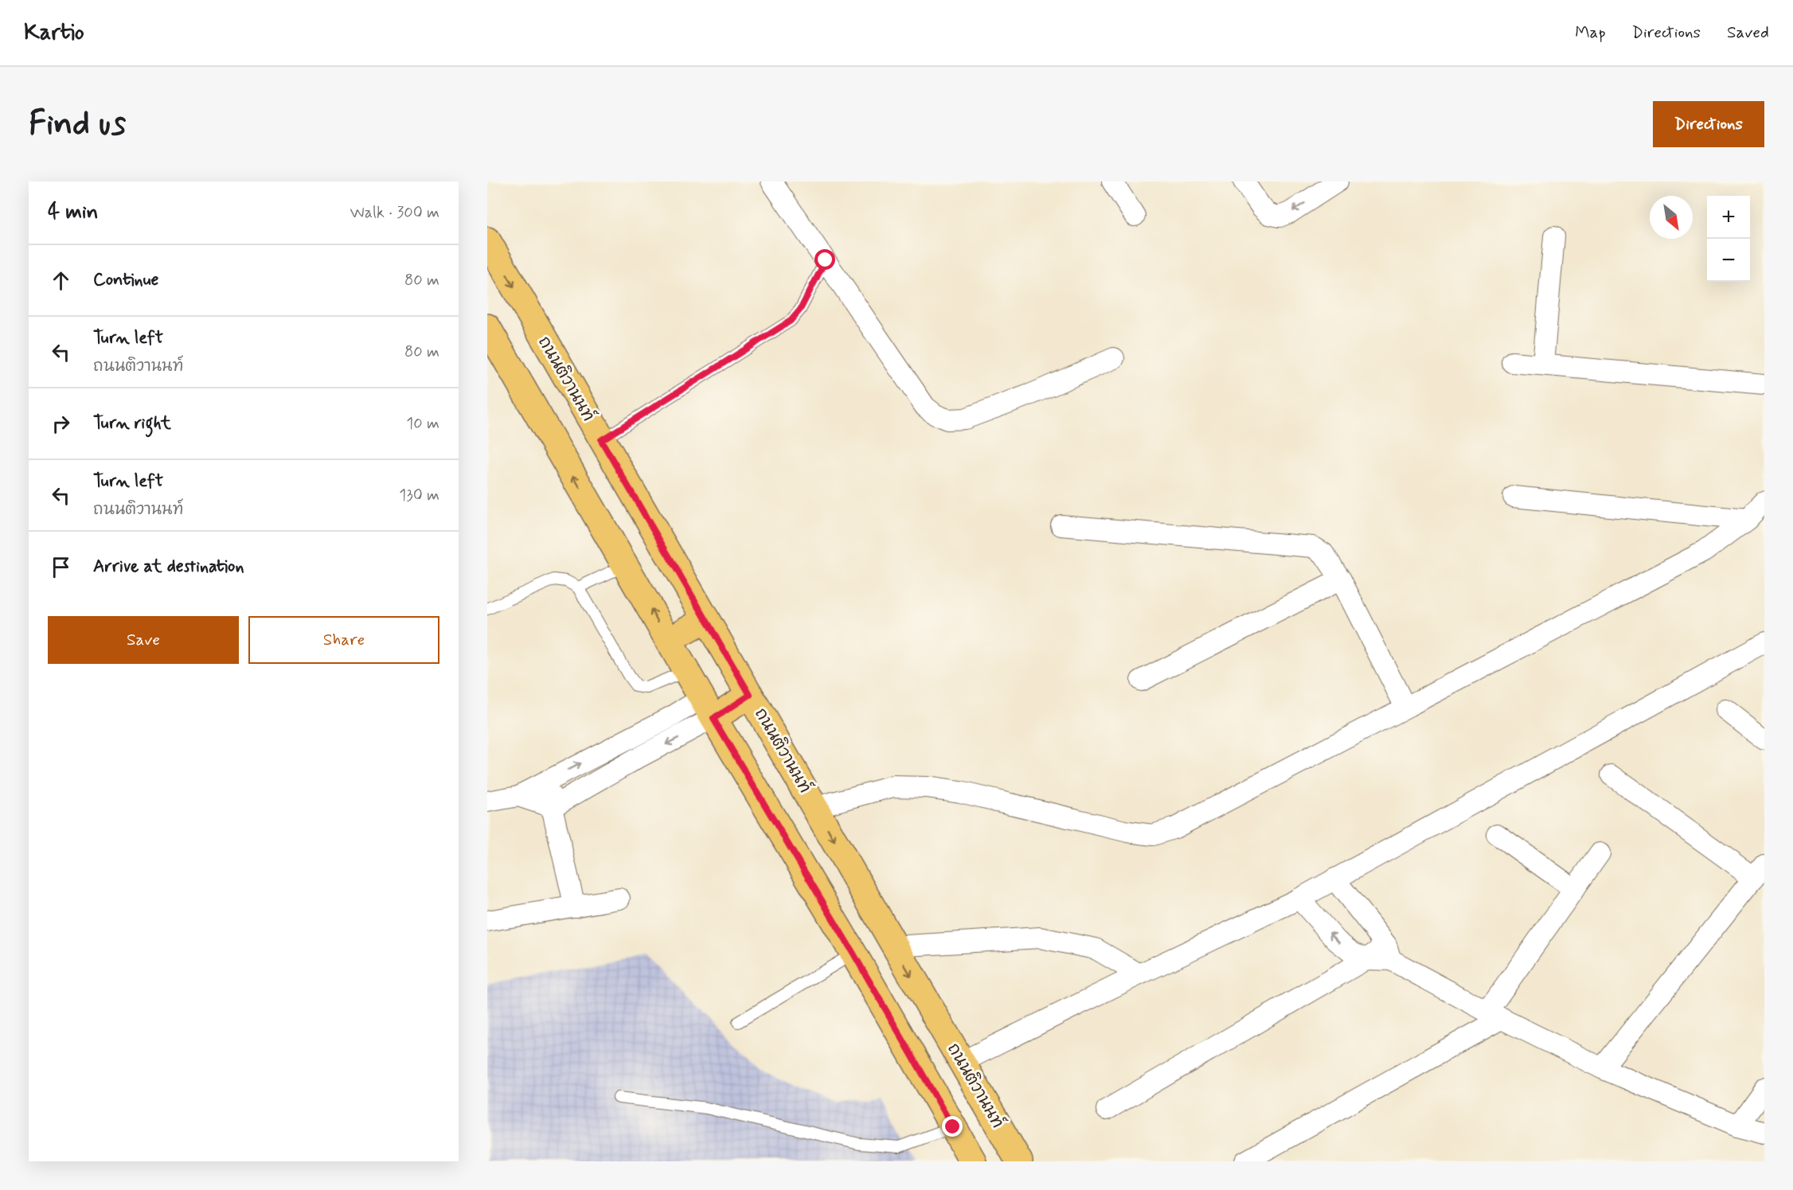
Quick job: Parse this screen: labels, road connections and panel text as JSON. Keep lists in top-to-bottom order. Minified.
{"streets":{"main road":["ถนนติวานนท์"]},"north":"bottom right","page":{"header":"Kartio","nav":["Map","Directions","Saved"],"buttons":["Directions",["Save","Share"]],"title":"Find us","heading":["4 min","Walk · 300 m"],"map_buttons":["+","−"],"list":[["Continue","80 m"],["Turn left","ถนนติวานนท์","80 m"],["Turn right","10 m"],["Turn left","ถนนติวานนท์","130 m"],"Arrive at destination"]}}
